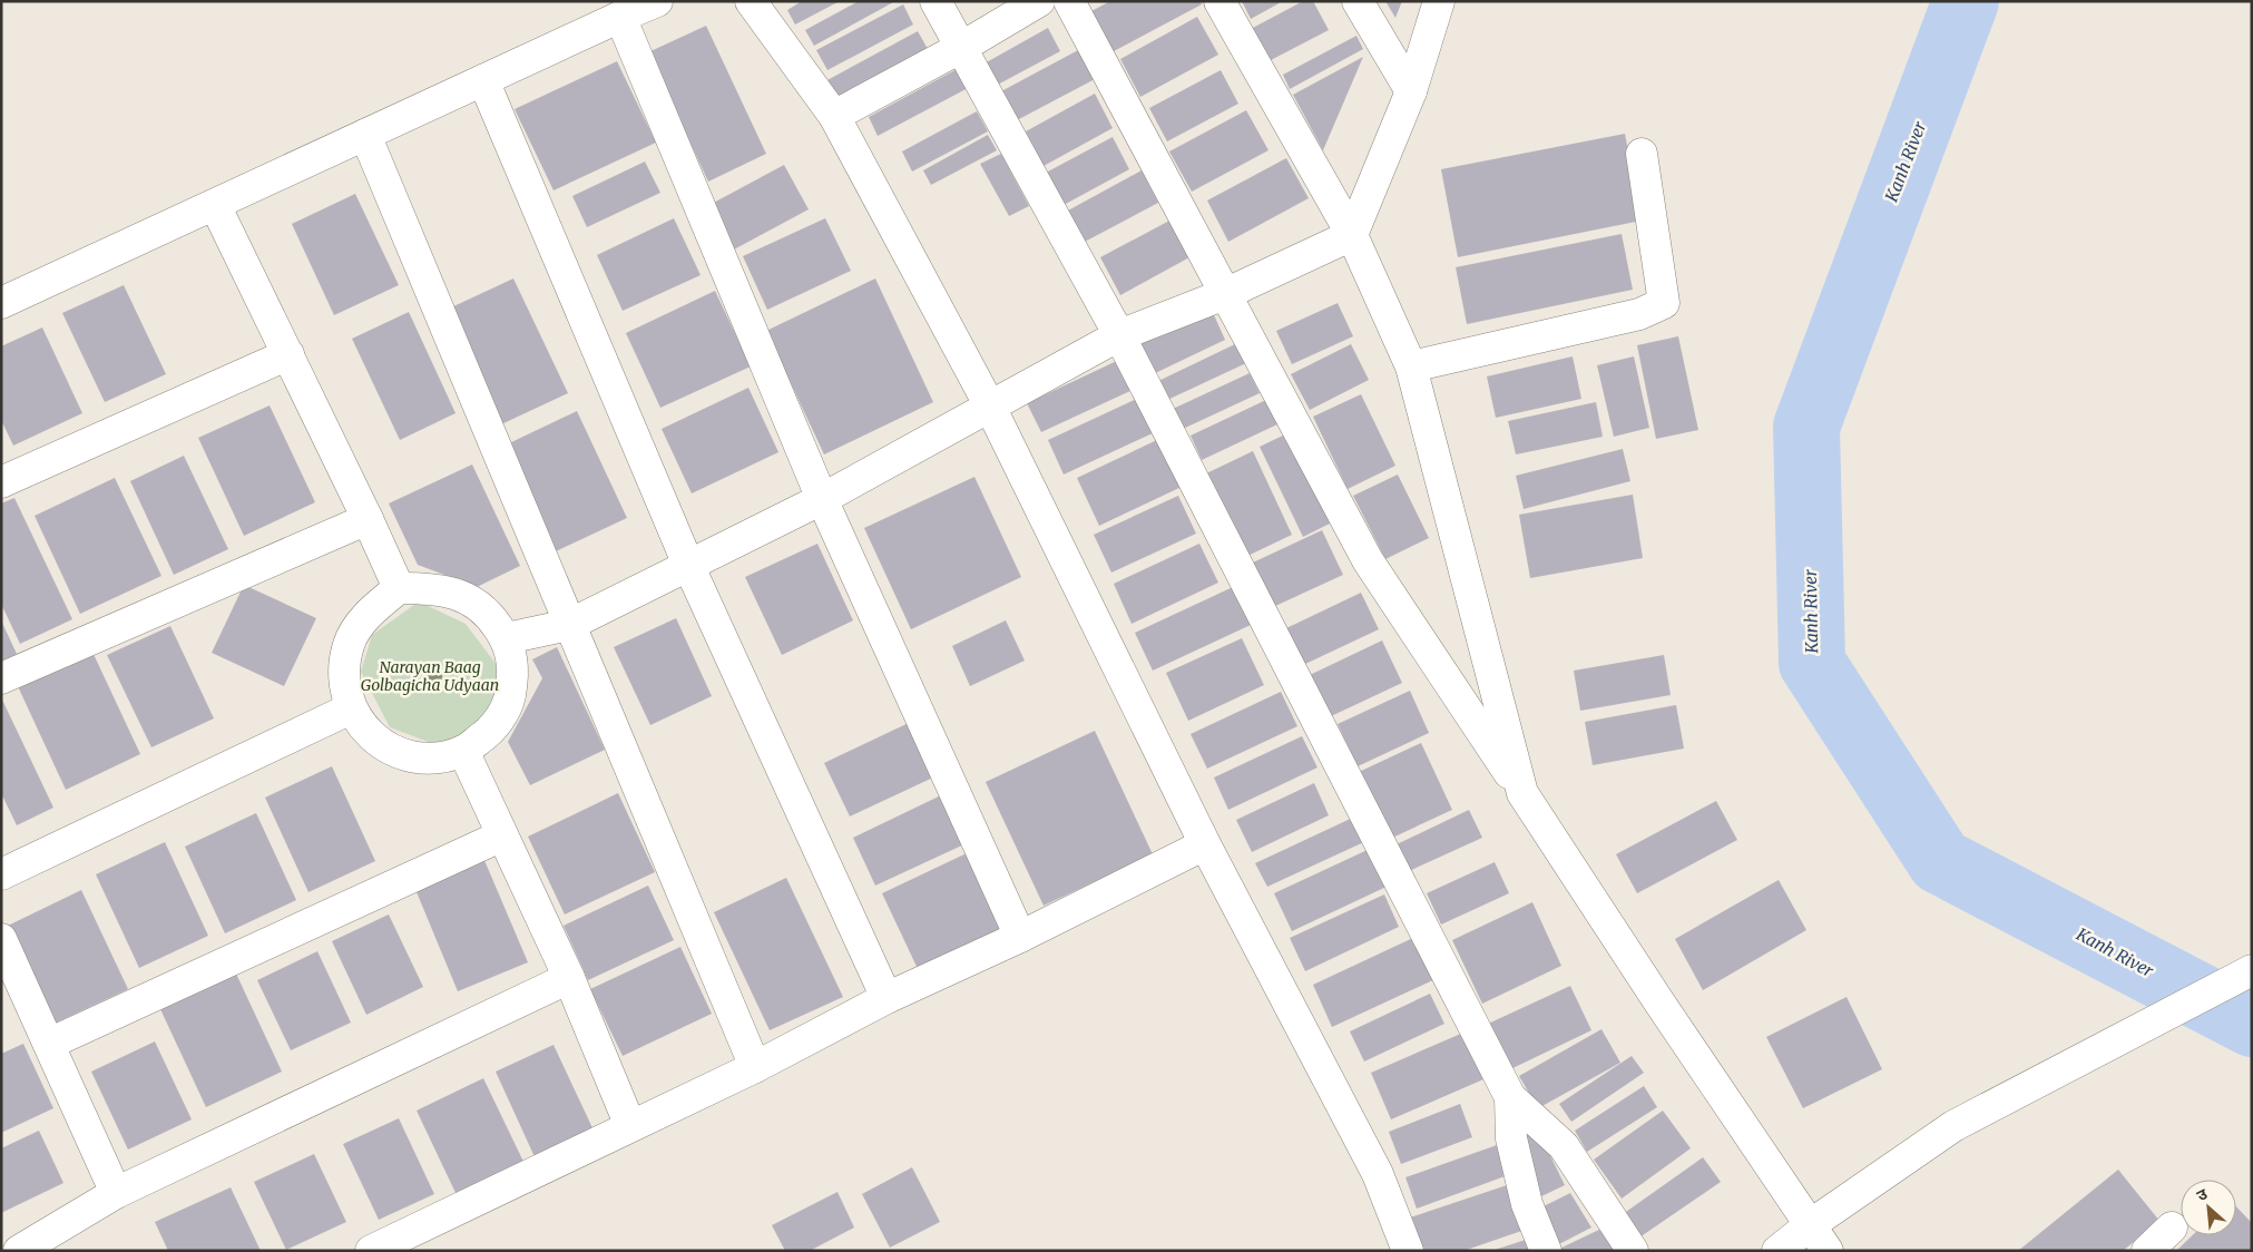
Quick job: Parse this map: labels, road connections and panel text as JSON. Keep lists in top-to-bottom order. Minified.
{"water":["Kanh River"],"parks":["Narayan Baag Golbagicha Udyaan"],"north":"top left"}
